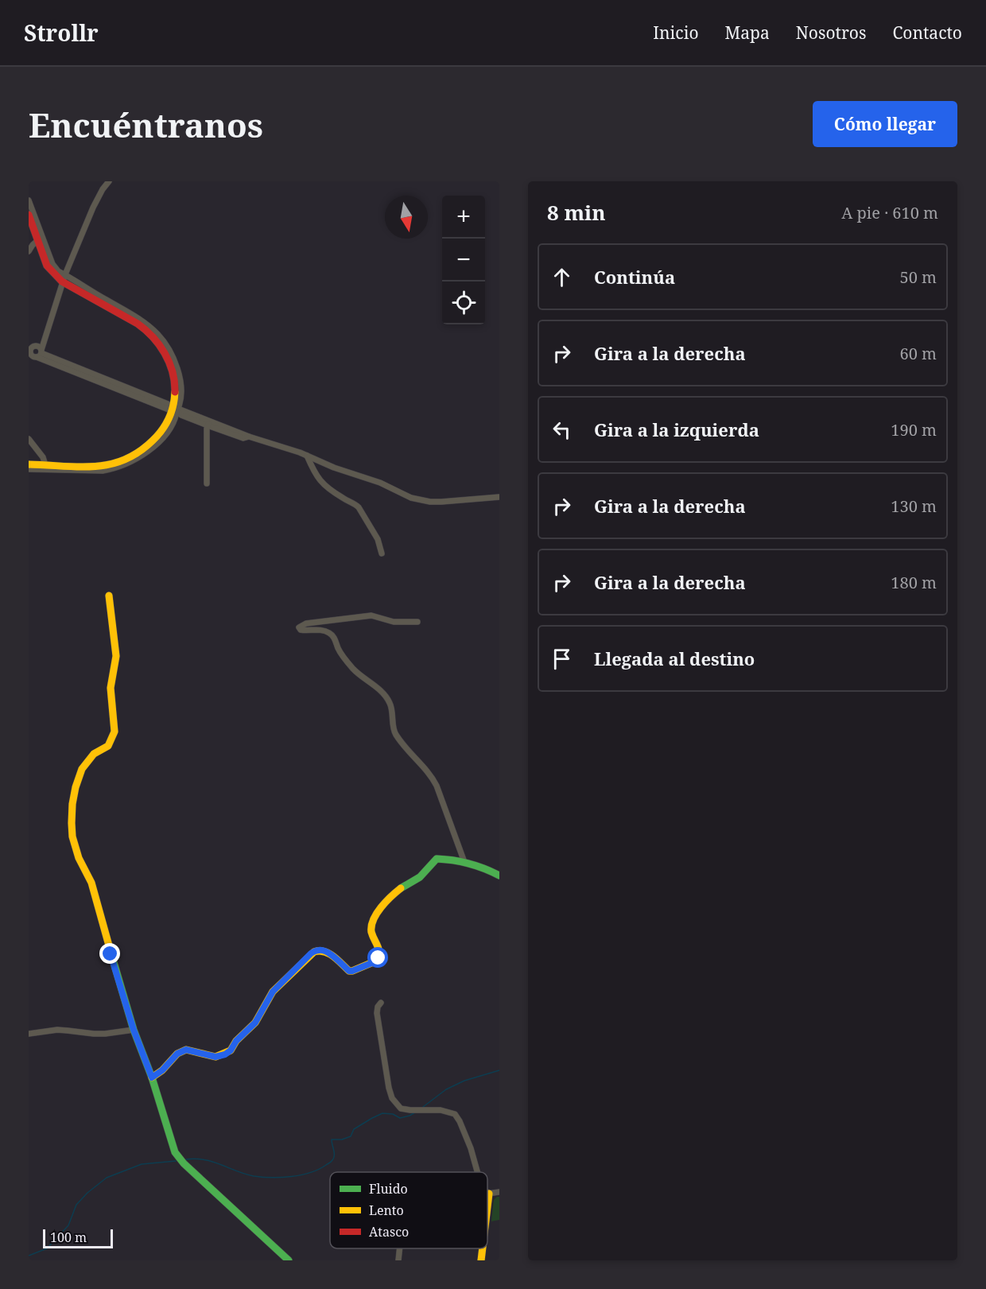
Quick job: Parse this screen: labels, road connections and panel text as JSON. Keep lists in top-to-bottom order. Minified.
{"legend":["Fluido","Lento","Atasco"],"scale_bar":"100 m","north":"bottom","page":{"header":"Strollr","nav":["Inicio","Mapa","Nosotros","Contacto"],"buttons":"Cómo llegar","title":"Encuéntranos","heading":["8 min","A pie · 610 m"],"map_buttons":["+","−"],"list":[["Continúa","50 m"],["Gira a la derecha","60 m"],["Gira a la izquierda","190 m"],["Gira a la derecha","130 m"],["Gira a la derecha","180 m"],"Llegada al destino"],"scale":"100 m"}}
